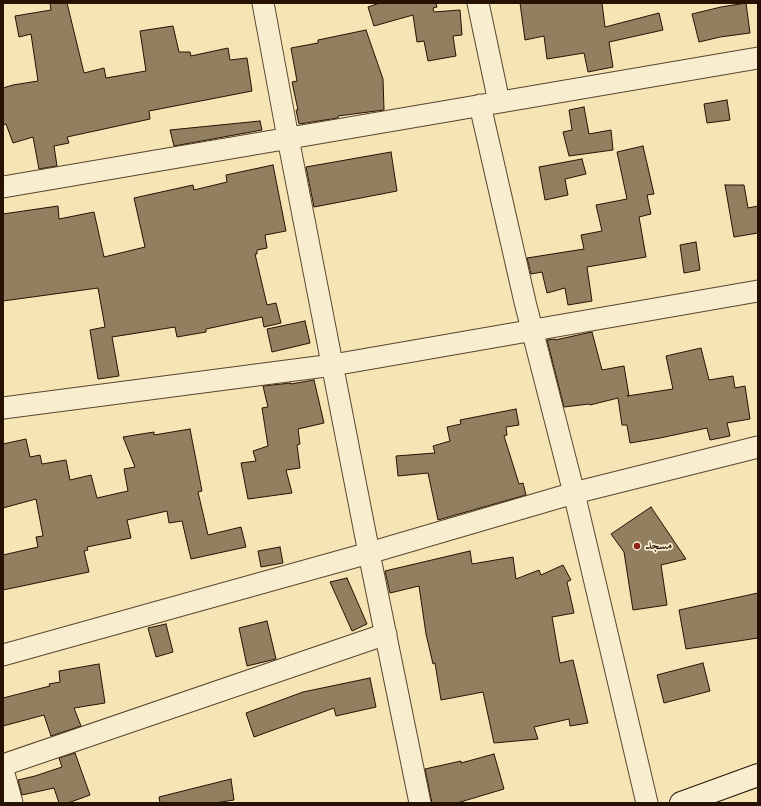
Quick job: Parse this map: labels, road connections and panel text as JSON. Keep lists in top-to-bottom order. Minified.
{"places":["مسجد"]}
